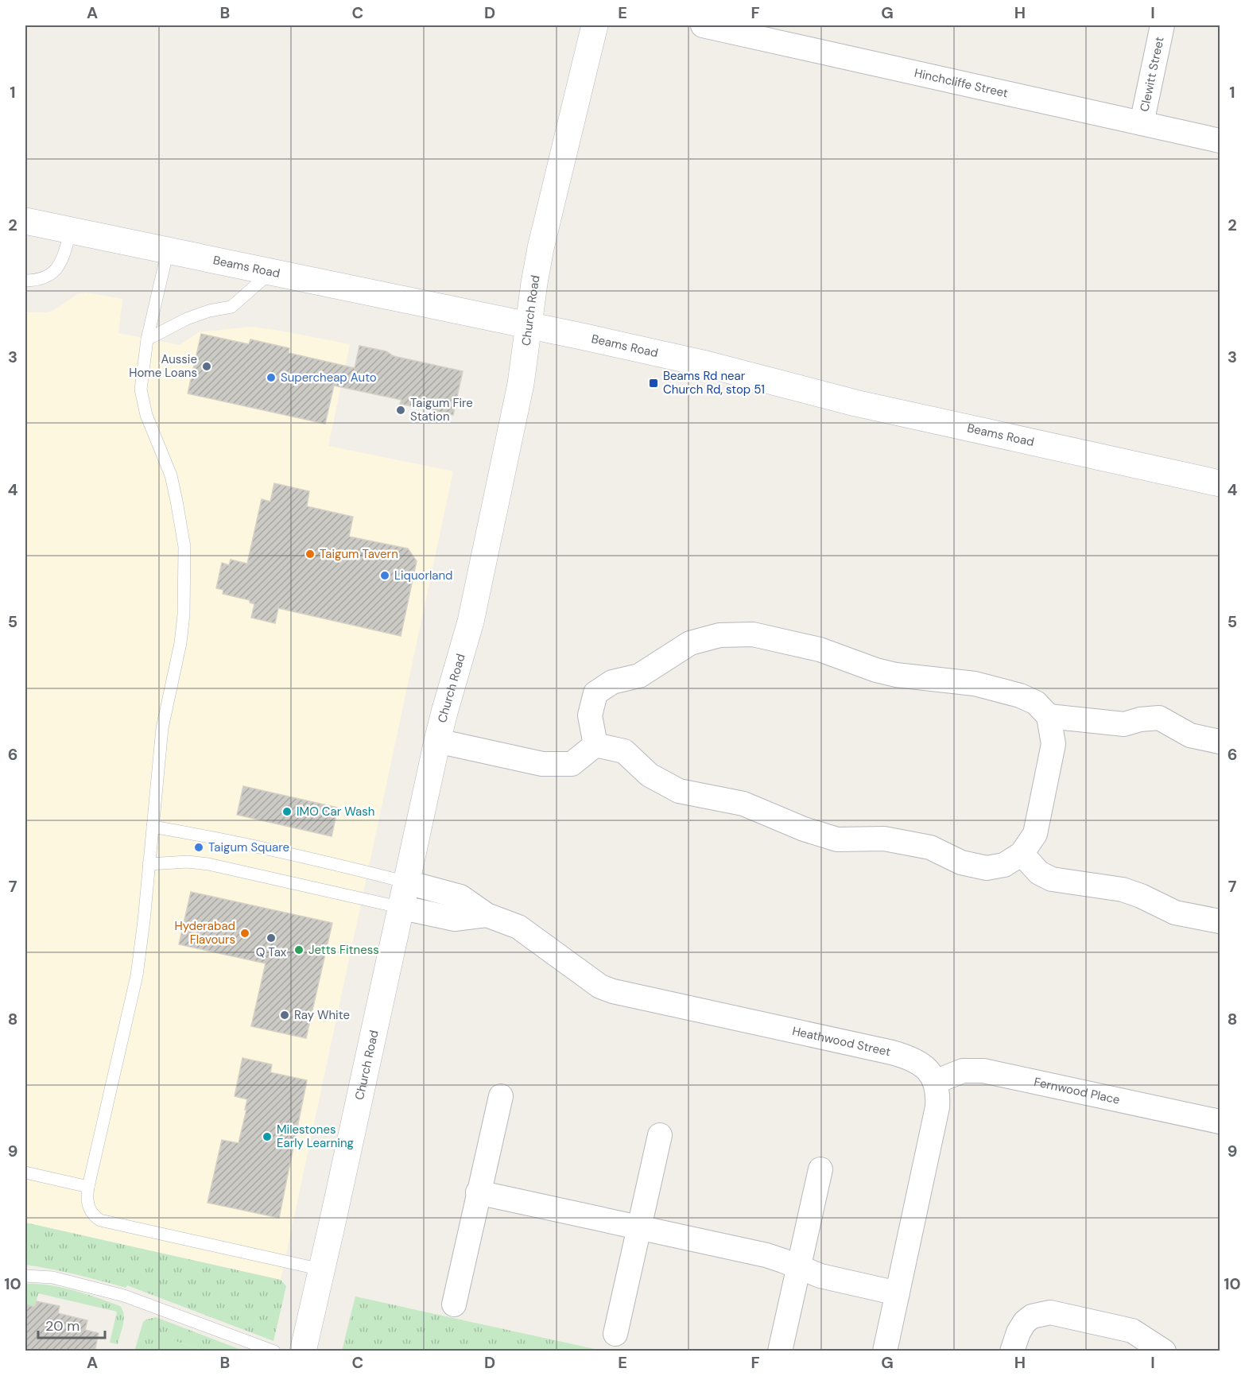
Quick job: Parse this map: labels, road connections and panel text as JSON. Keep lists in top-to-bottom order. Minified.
{"streets":{"street":["Clewitt Street","Hinchcliffe Street","Beams Road","Church Road","Heathwood Street","Fernwood Place"]},"crossings":[["Clewitt Street","Hinchcliffe Street"],["Beams Road","Church Road"],["Church Road","Heathwood Street"],["Heathwood Street","Fernwood Place"]],"places":{"other":["Aussie Home Loans","Supercheap Auto","Taigum Fire Station","Taigum Tavern","Liquorland","IMO Car Wash","Taigum Square","Hyderabad Flavours","Q Tax","Jetts Fitness","Ray White","Milestones Early Learning"],"transit":["Beams Rd near Church Rd, stop 51"]},"scale_bar":"20 m","grid":{"columns":["A","B","C","D","E","F","G","H","I"],"rows":["1","2","3","4","5","6","7","8","9","10"]}}
